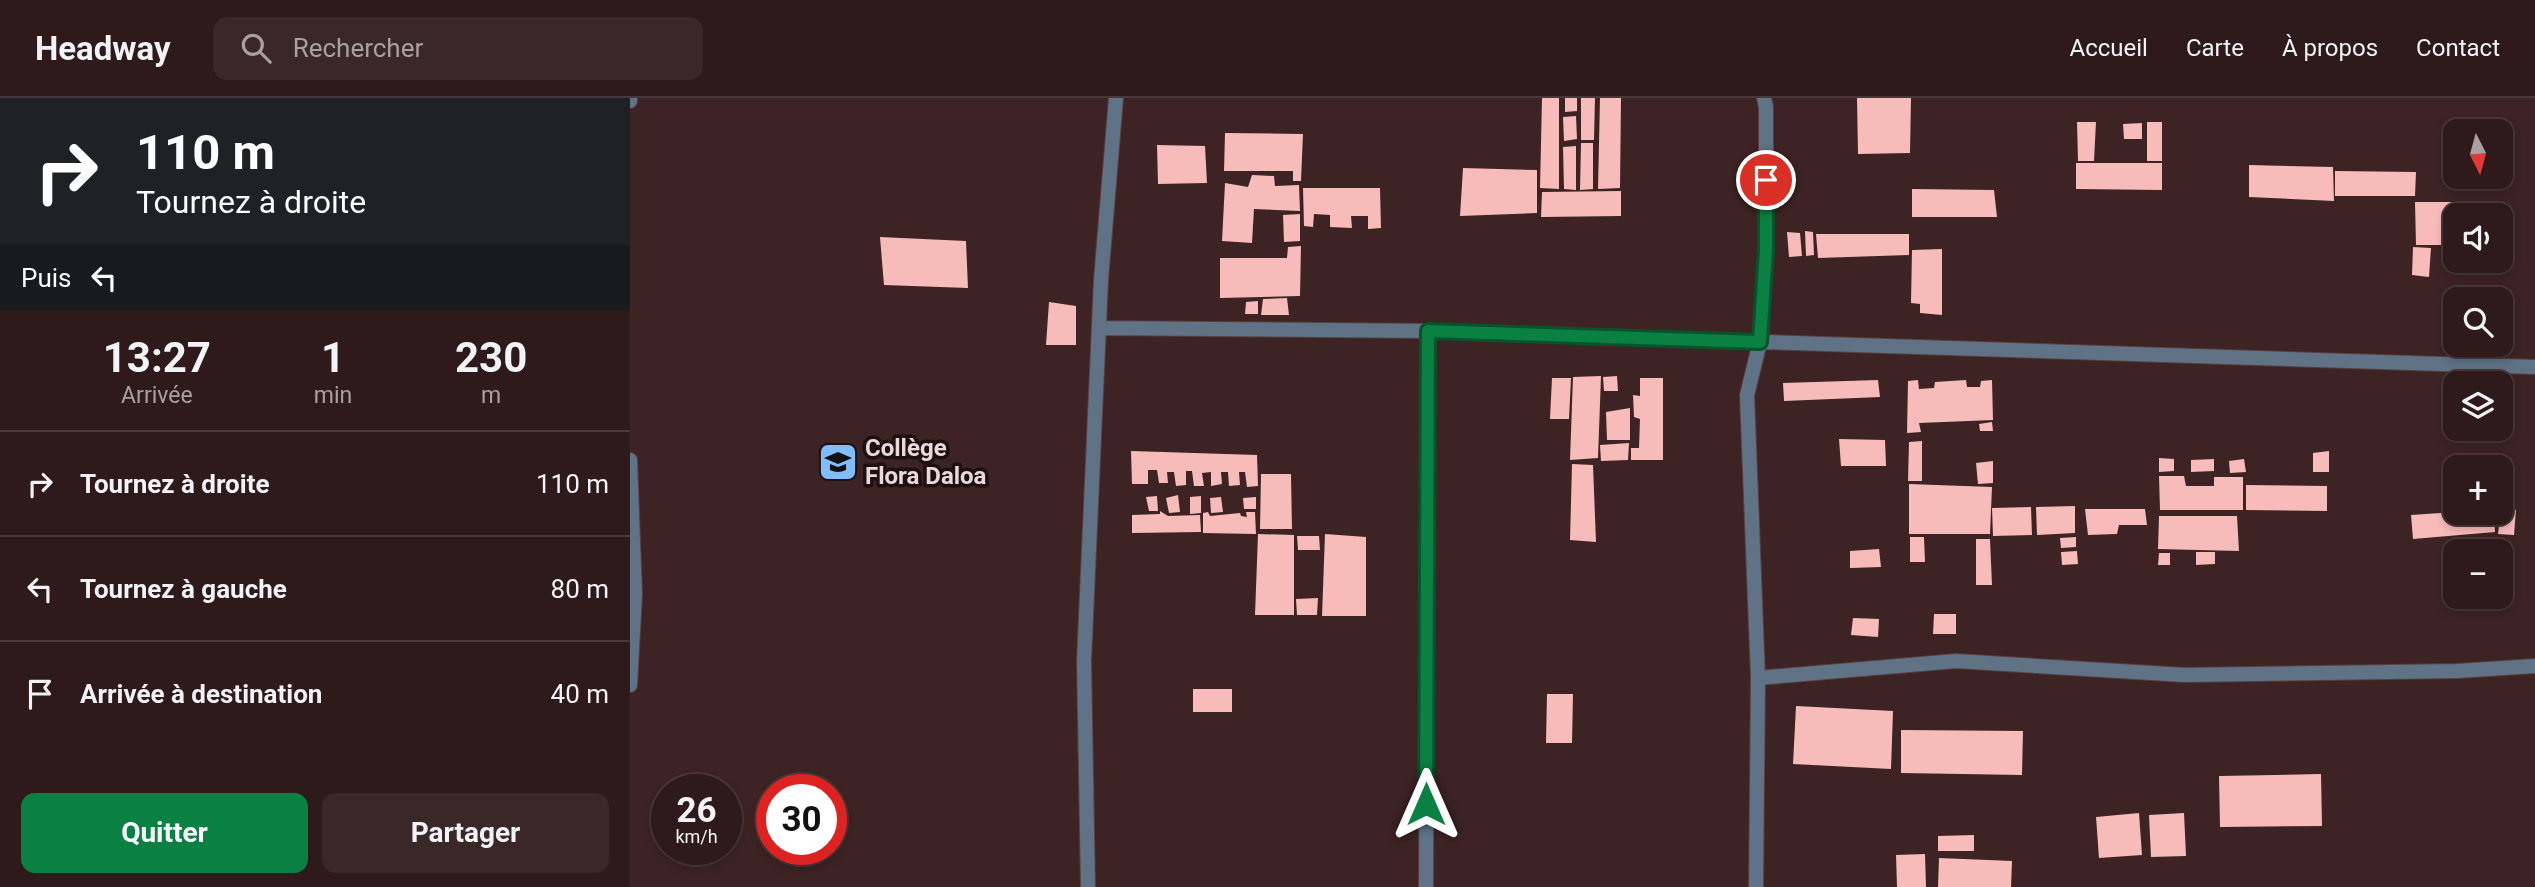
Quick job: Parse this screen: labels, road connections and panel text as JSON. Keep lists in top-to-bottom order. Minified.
{"places":{"school or university":["Collège Flora Daloa"]},"north":"bottom","page":{"header":"Headway","search":"Rechercher","nav":["Accueil","Carte","À propos","Contact"],"turn":["110 m","Tournez à droite"],"map_buttons":["+","−"],"then":"Puis","eta":["13:27","Arrivée","1","min","230","m"],"list":[{"name":"Tournez à droite","value":"110 m"},{"name":"Tournez à gauche","value":"80 m"},{"name":"Arrivée à destination","value":"40 m"}],"speed":"26 km/h","limit":"30","buttons":["Quitter","Partager"]}}
